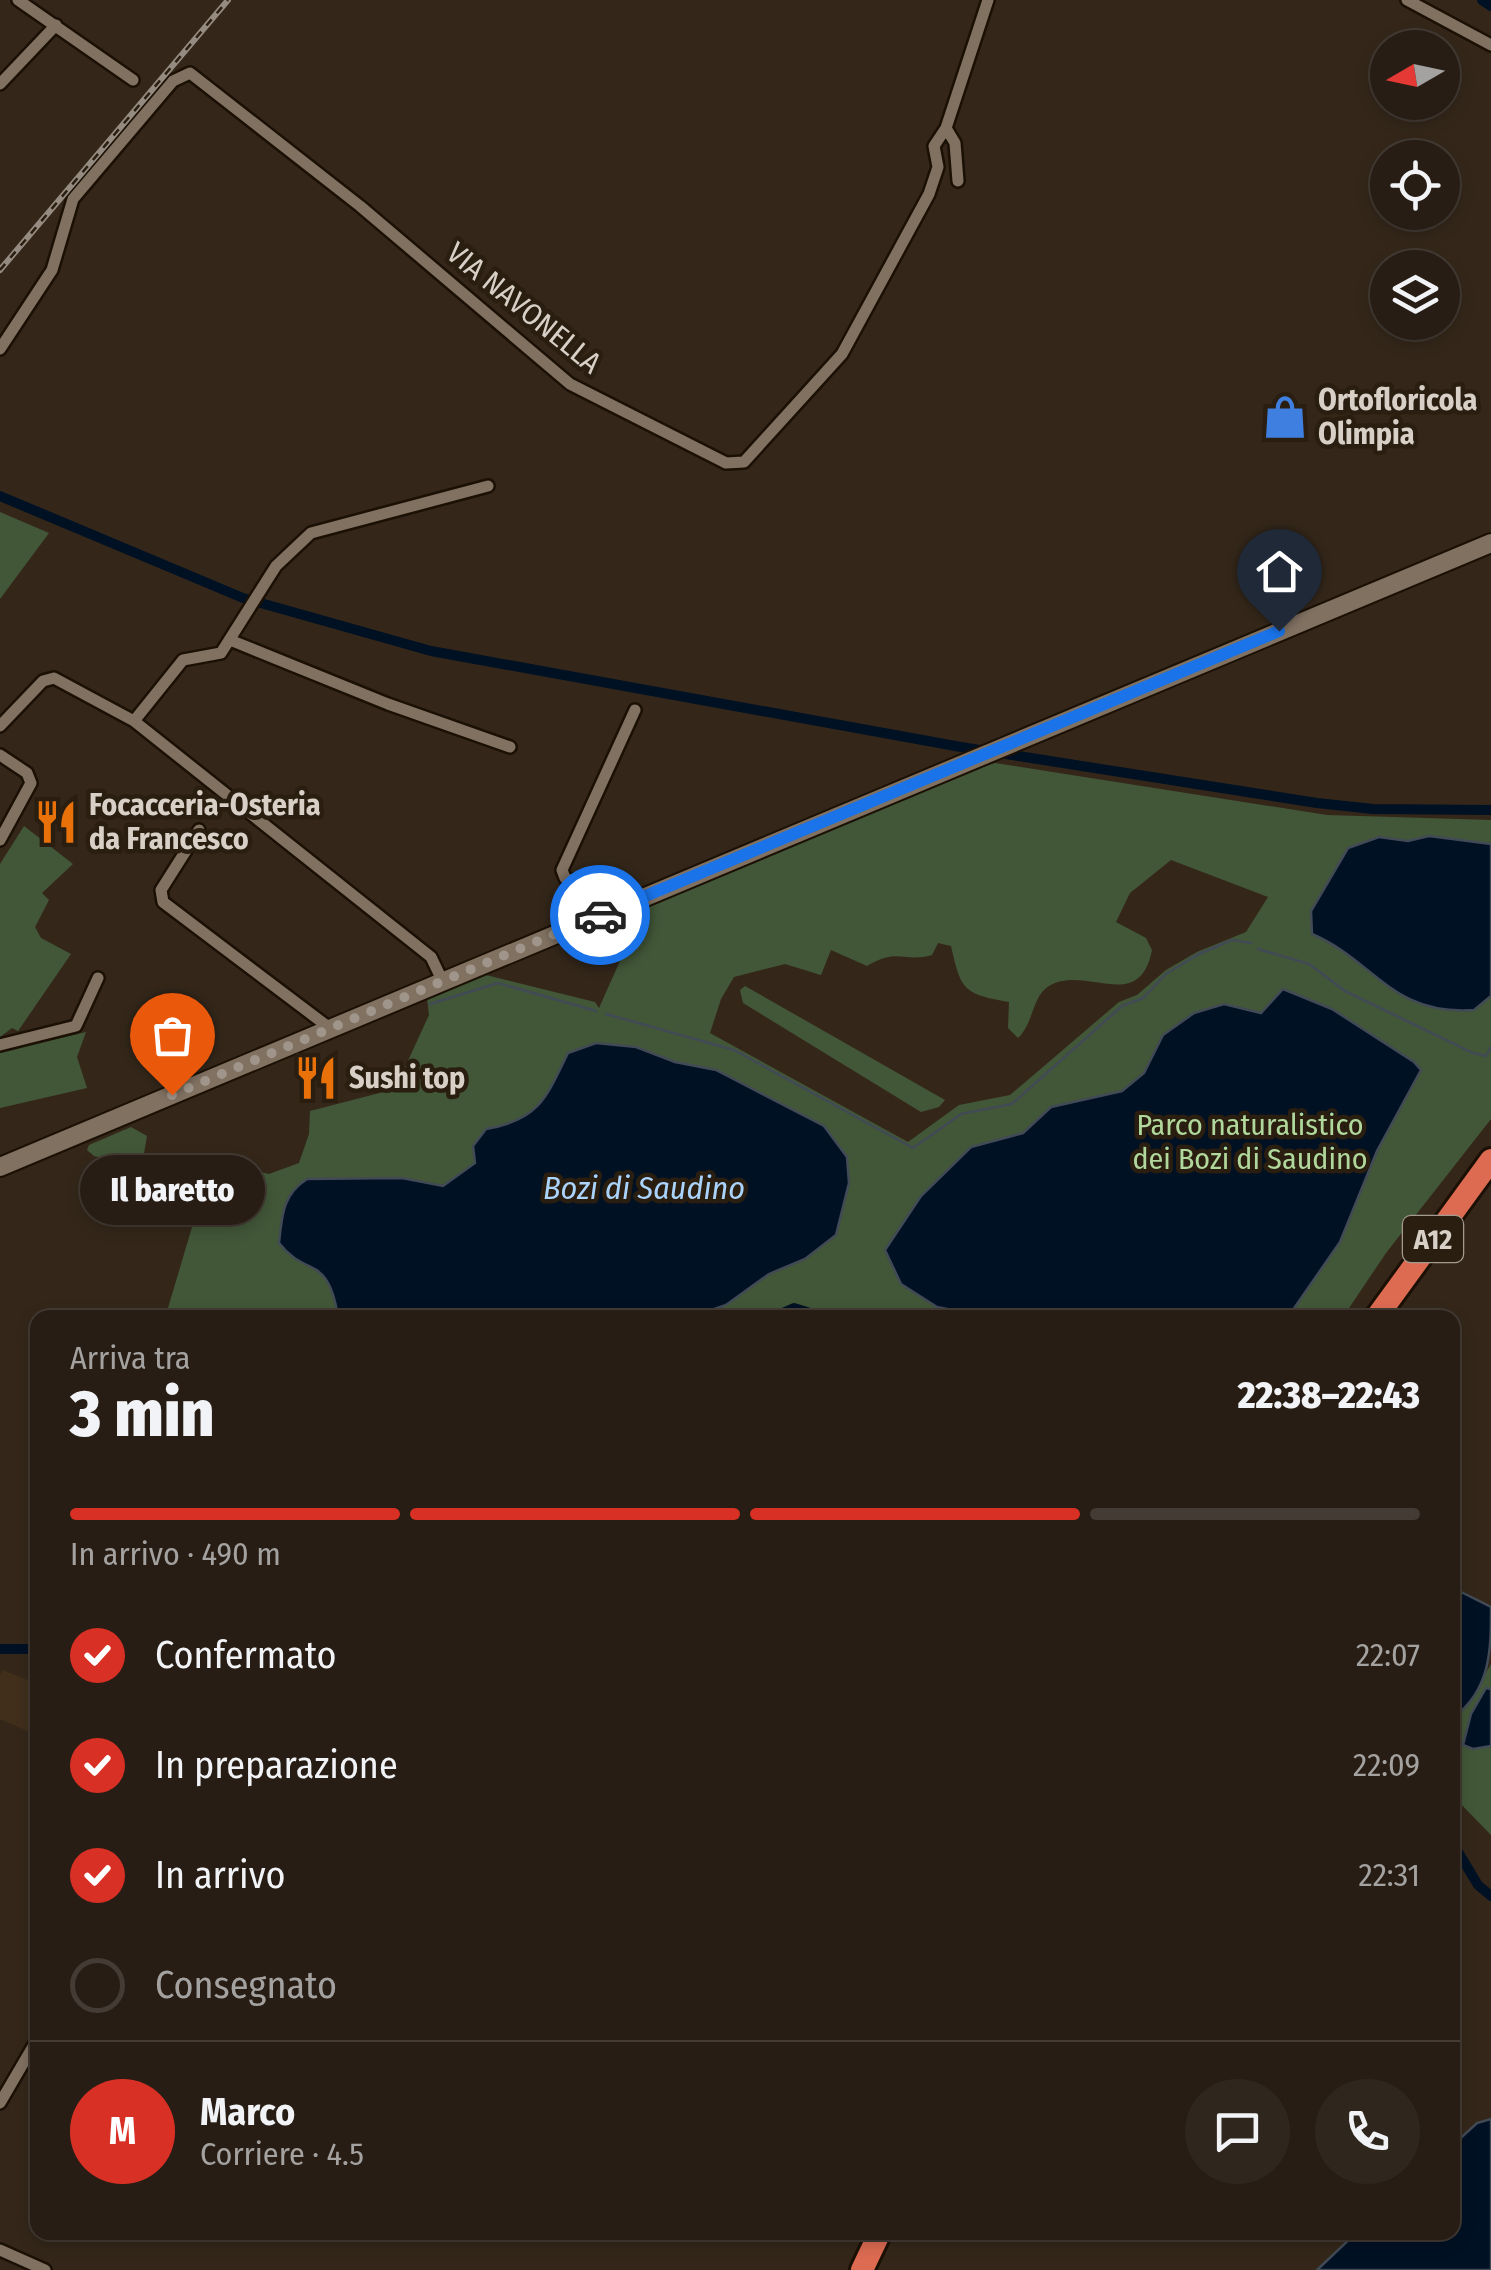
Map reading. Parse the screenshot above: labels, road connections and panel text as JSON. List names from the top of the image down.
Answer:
{
  "streets": {
    "highway": ["A12"],
    "street": ["VIA NAVONELLA"]
  },
  "water": ["Bozi di Saudino"],
  "parks": ["Parco naturalistico dei Bozi di Saudino"],
  "places": {
    "shop": ["Ortofloricola Olimpia"],
    "restaurant": ["Focacceria-Osteria da Francesco", "Sushi top"],
    "other": ["Il baretto"]
  },
  "north": "left",
  "page": {
    "bubble": "Il baretto",
    "heading": ["3 min", "Arriva tra", "22:38–22:43"],
    "panel": ["Marco", "Corriere · 4.5"],
    "bar": "In arrivo · 490 m",
    "list": [
      ["Confermato", "22:07"],
      ["In preparazione", "22:09"],
      ["In arrivo", "22:31"],
      "Consegnato"
    ],
    "round": "M"
  }
}
